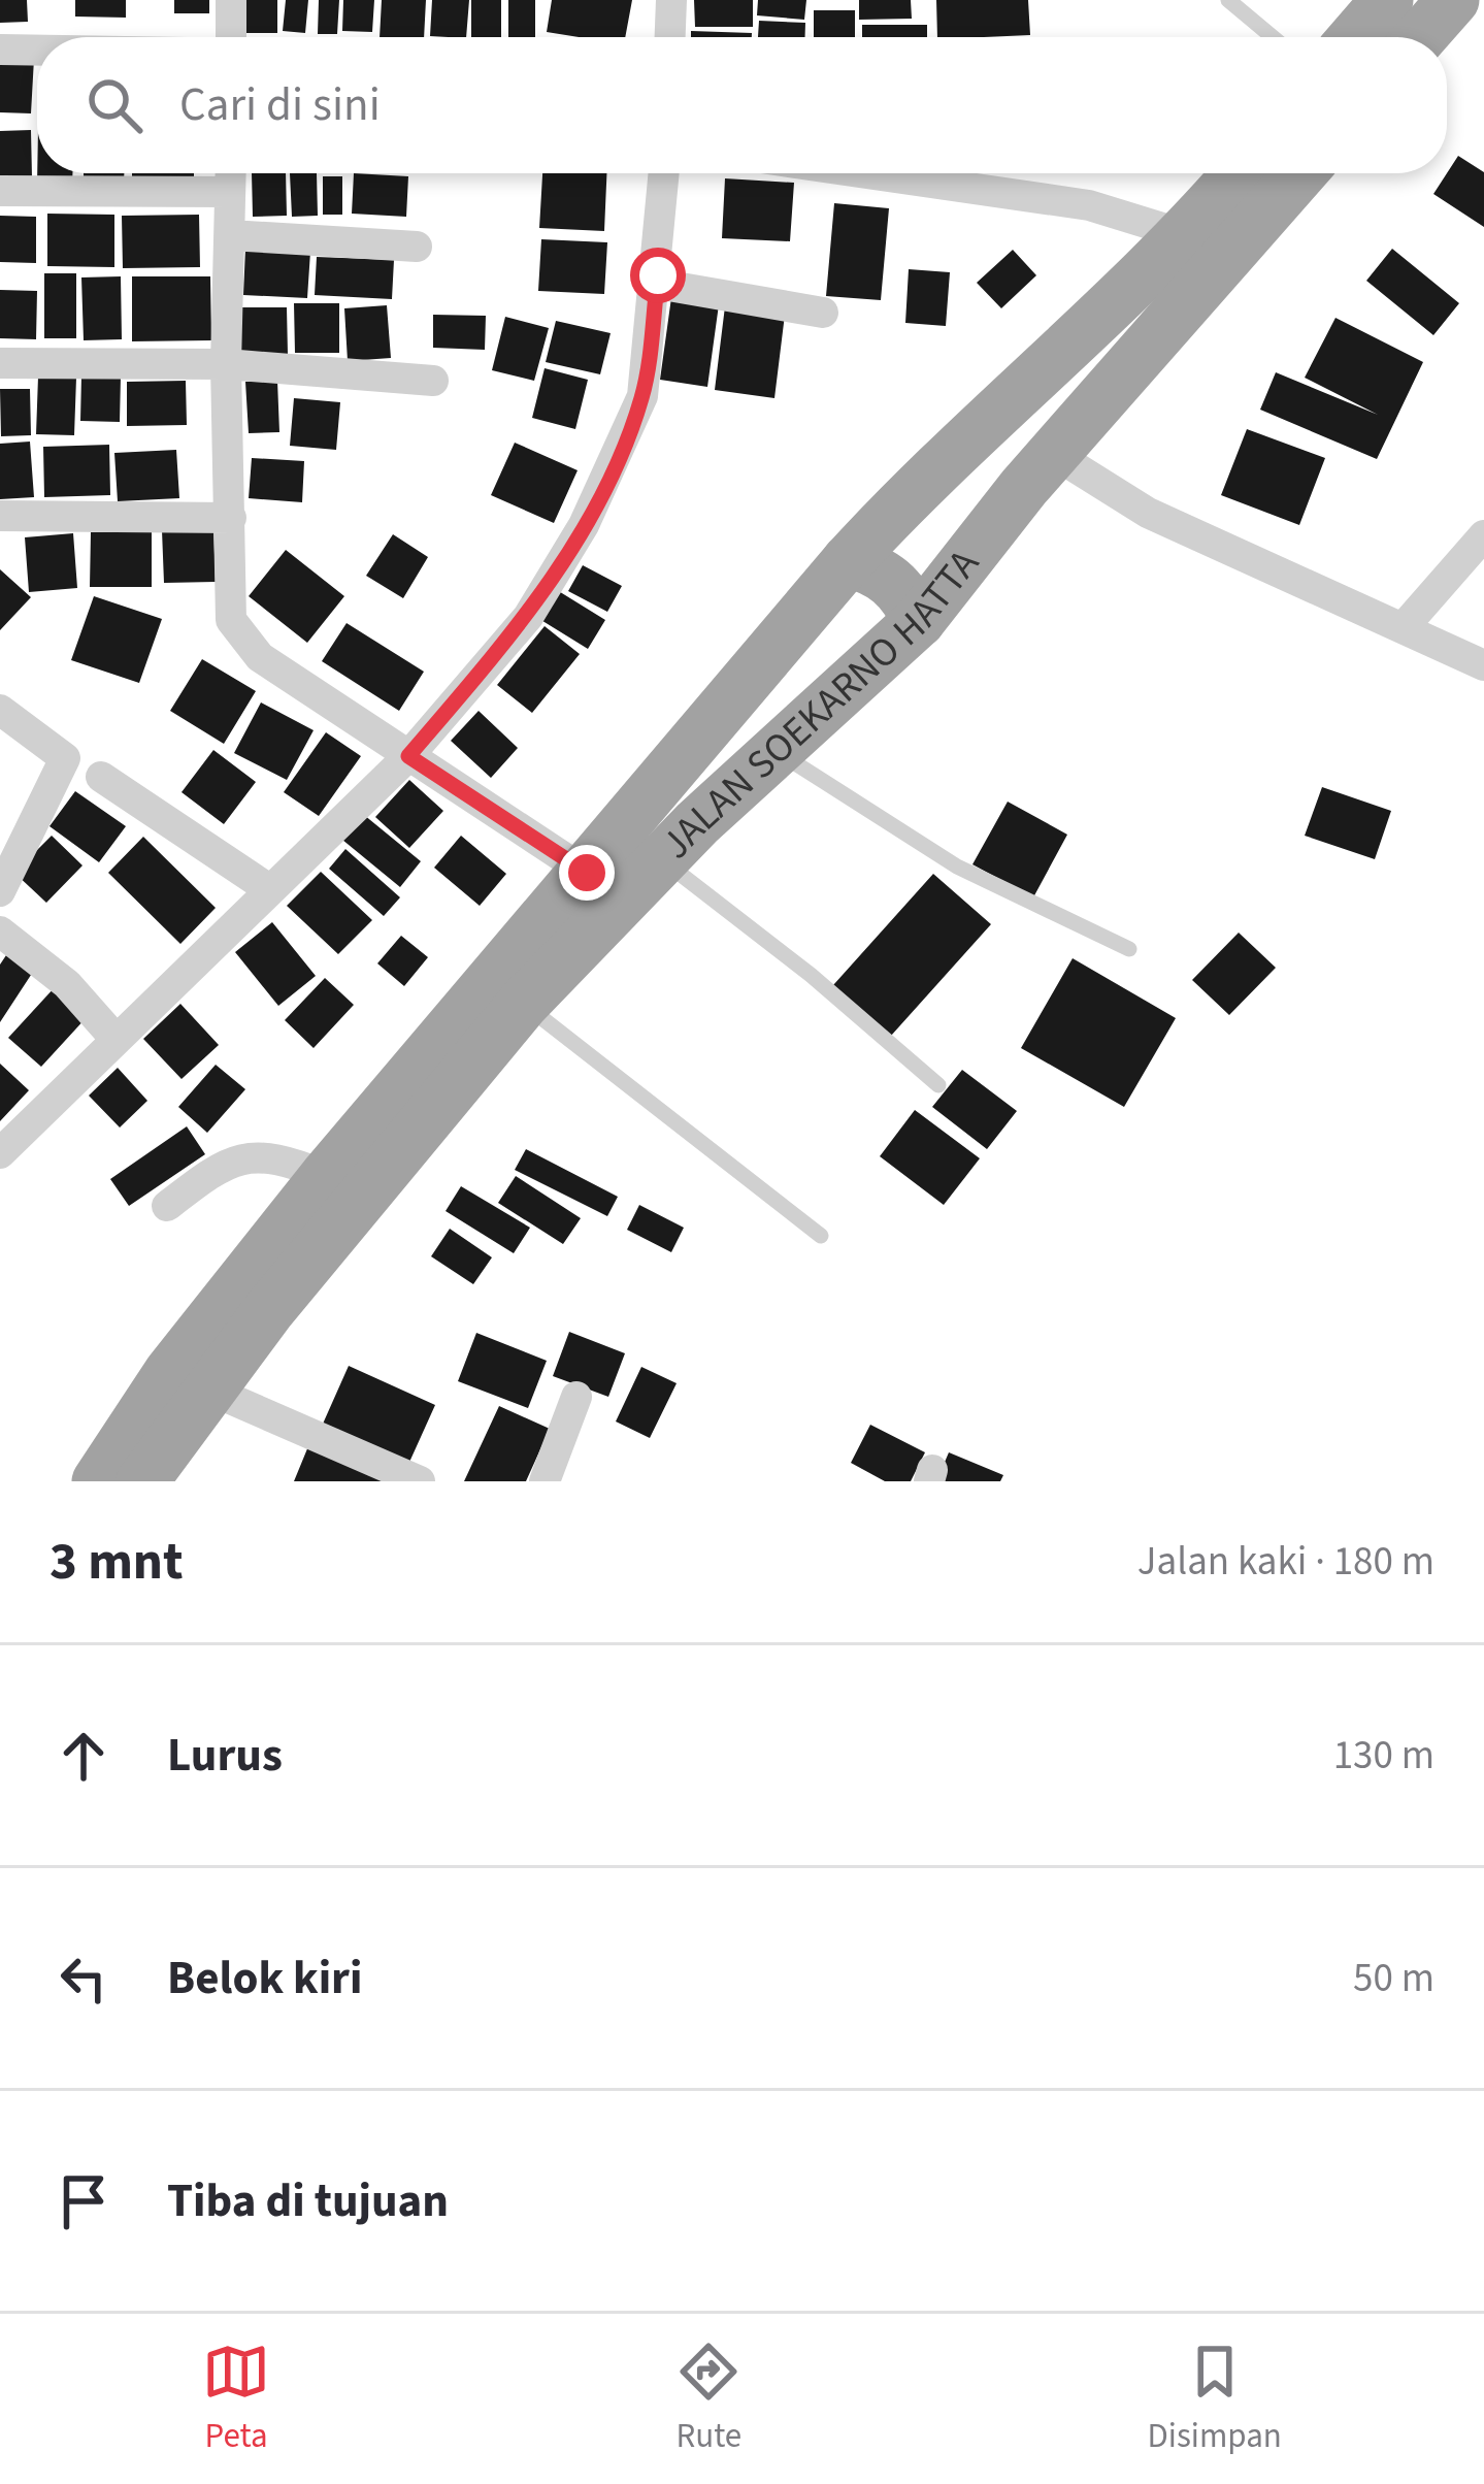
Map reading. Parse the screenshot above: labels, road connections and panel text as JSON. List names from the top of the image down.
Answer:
{
  "streets": {
    "highway": ["JALAN SOEKARNO HATTA"]
  },
  "page": {
    "search": "Cari di sini",
    "heading": ["3 mnt", "Jalan kaki · 180 m"],
    "list": [
      ["Lurus", "130 m"],
      ["Belok kiri", "50 m"],
      "Tiba di tujuan"
    ],
    "nav": ["Peta", "Rute", "Disimpan"]
  }
}
